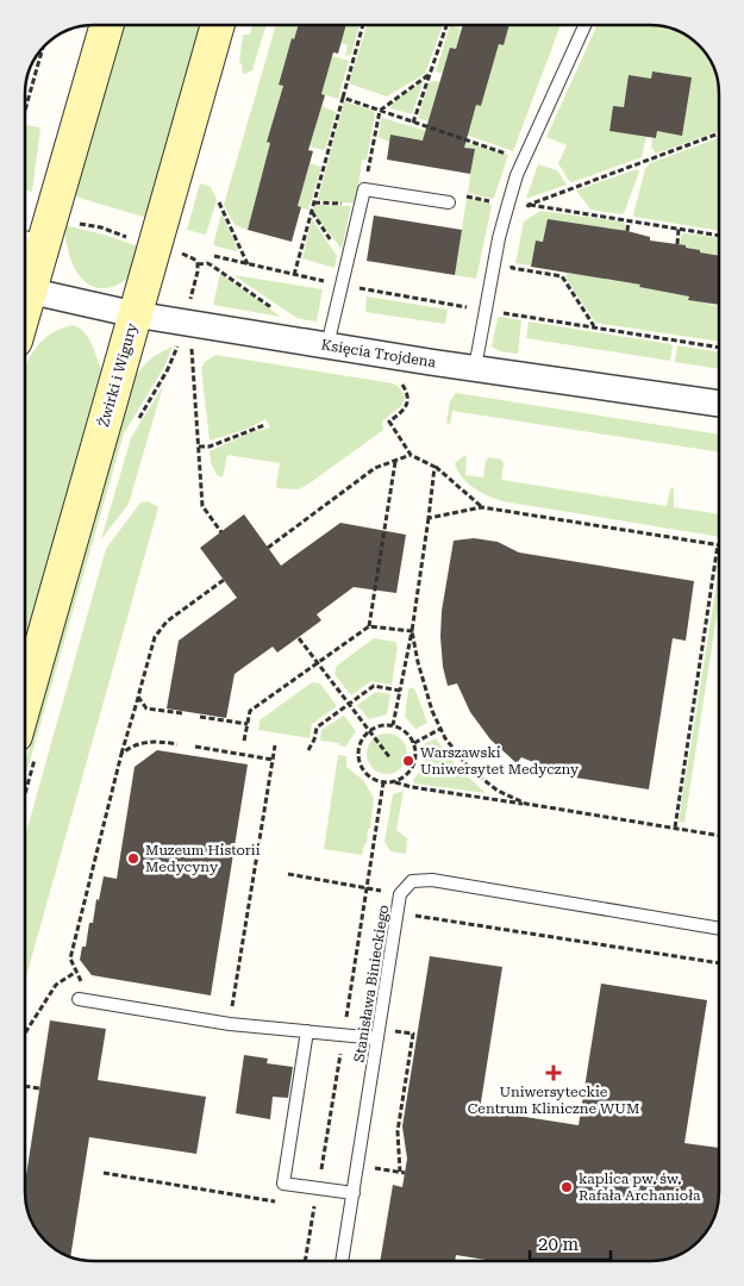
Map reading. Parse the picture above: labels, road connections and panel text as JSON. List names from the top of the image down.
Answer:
{
  "streets": {
    "main road": ["Żwirki i Wigury"],
    "street": ["Księcia Trojdena"],
    "lane": ["Stanisława Binieckiego"]
  },
  "crossings": [
    ["Księcia Trojdena", "Żwirki i Wigury"]
  ],
  "places": {
    "other": ["Warszawski Uniwersytet Medyczny", "Muzeum Historii Medycyny", "kaplica pw. św. Rafała Archanioła"],
    "health": ["Uniwersyteckie Centrum Kliniczne WUM"]
  },
  "scale_bar": "20 m"
}
